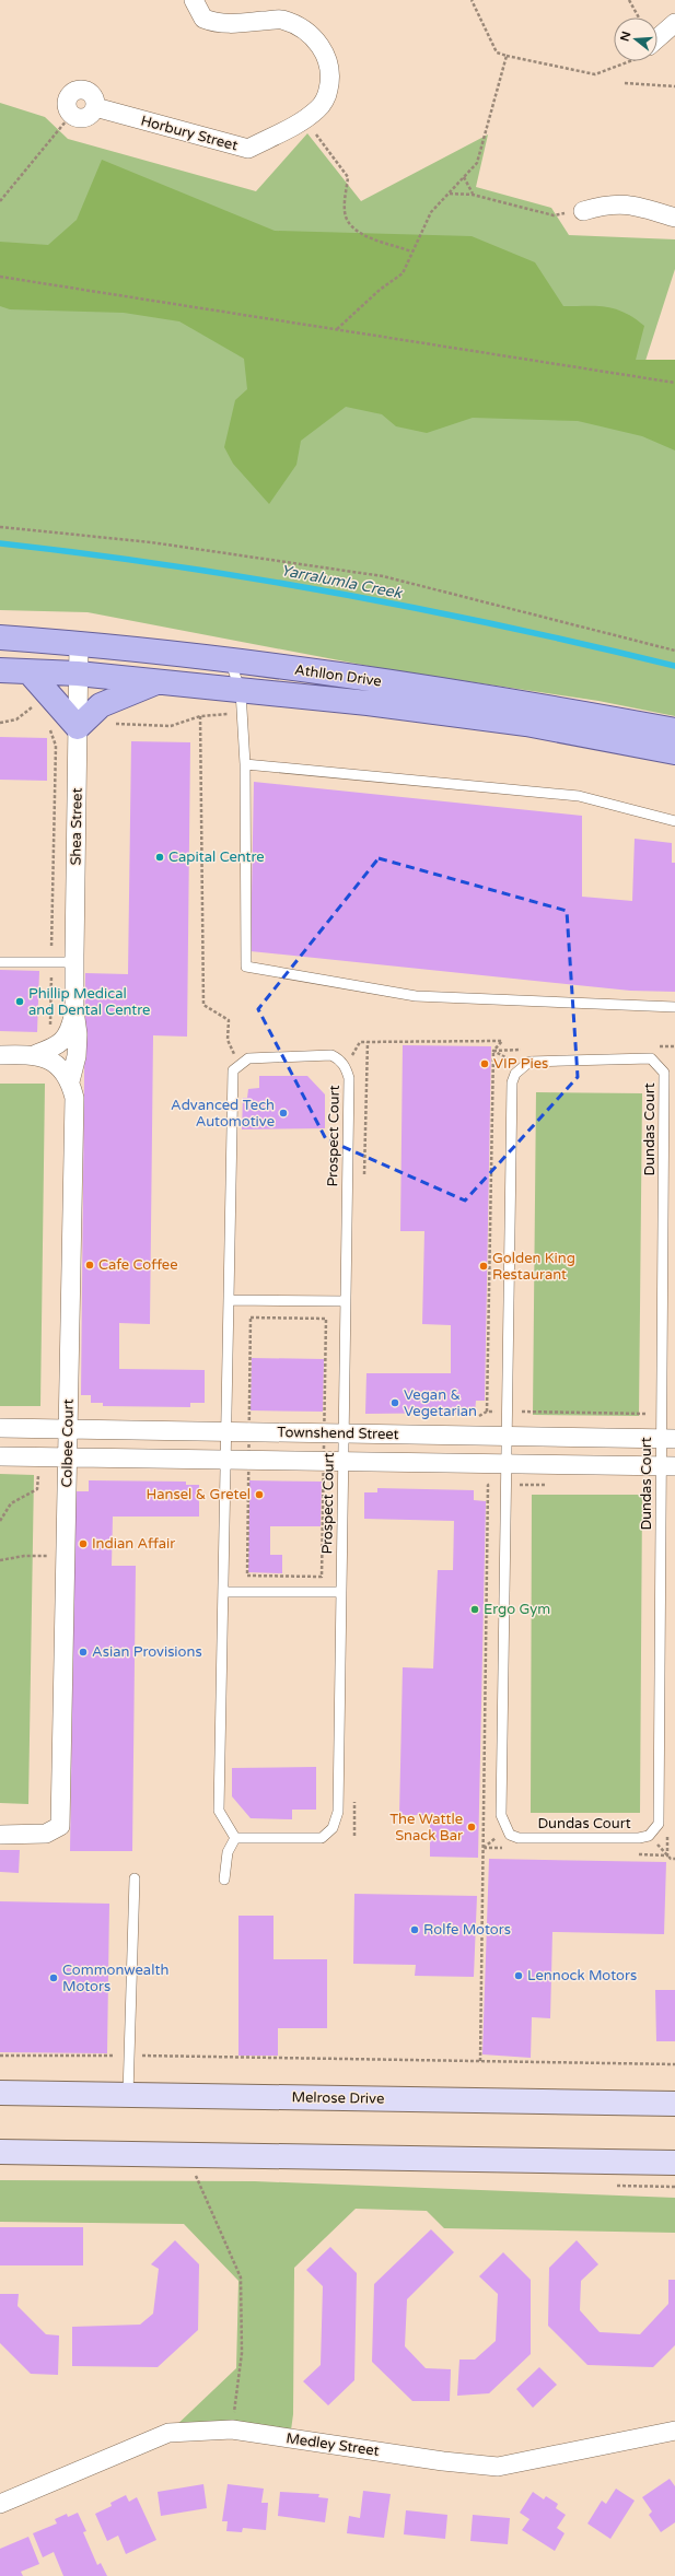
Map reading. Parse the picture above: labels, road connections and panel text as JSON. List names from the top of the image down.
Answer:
{
  "streets": {
    "main road": ["Athllon Drive", "Melrose Drive"],
    "street": [
      "Horbury Street",
      "Shea Street",
      "Townshend Street",
      "Colbee Court",
      "Medley Street"
    ],
    "lane": ["Dundas Court", "Prospect Court"]
  },
  "crossings": [
    ["Athllon Drive", "Shea Street"],
    ["Shea Street", "Colbee Court"],
    ["Dundas Court", "Townshend Street"],
    ["Prospect Court", "Townshend Street"],
    ["Townshend Street", "Colbee Court"]
  ],
  "water": ["Yarralumla Creek"],
  "places": [
    "Capital Centre",
    "Phillip Medical and Dental Centre",
    "VIP Pies",
    "Advanced Tech Automotive",
    "Cafe Coffee",
    "Golden King Restaurant",
    "Vegan & Vegetarian",
    "Hansel & Gretel",
    "Indian Affair",
    "Ergo Gym",
    "Asian Provisions",
    "The Wattle Snack Bar",
    "Rolfe Motors",
    "Lennock Motors",
    "Commonwealth Motors"
  ],
  "north": "left"
}
